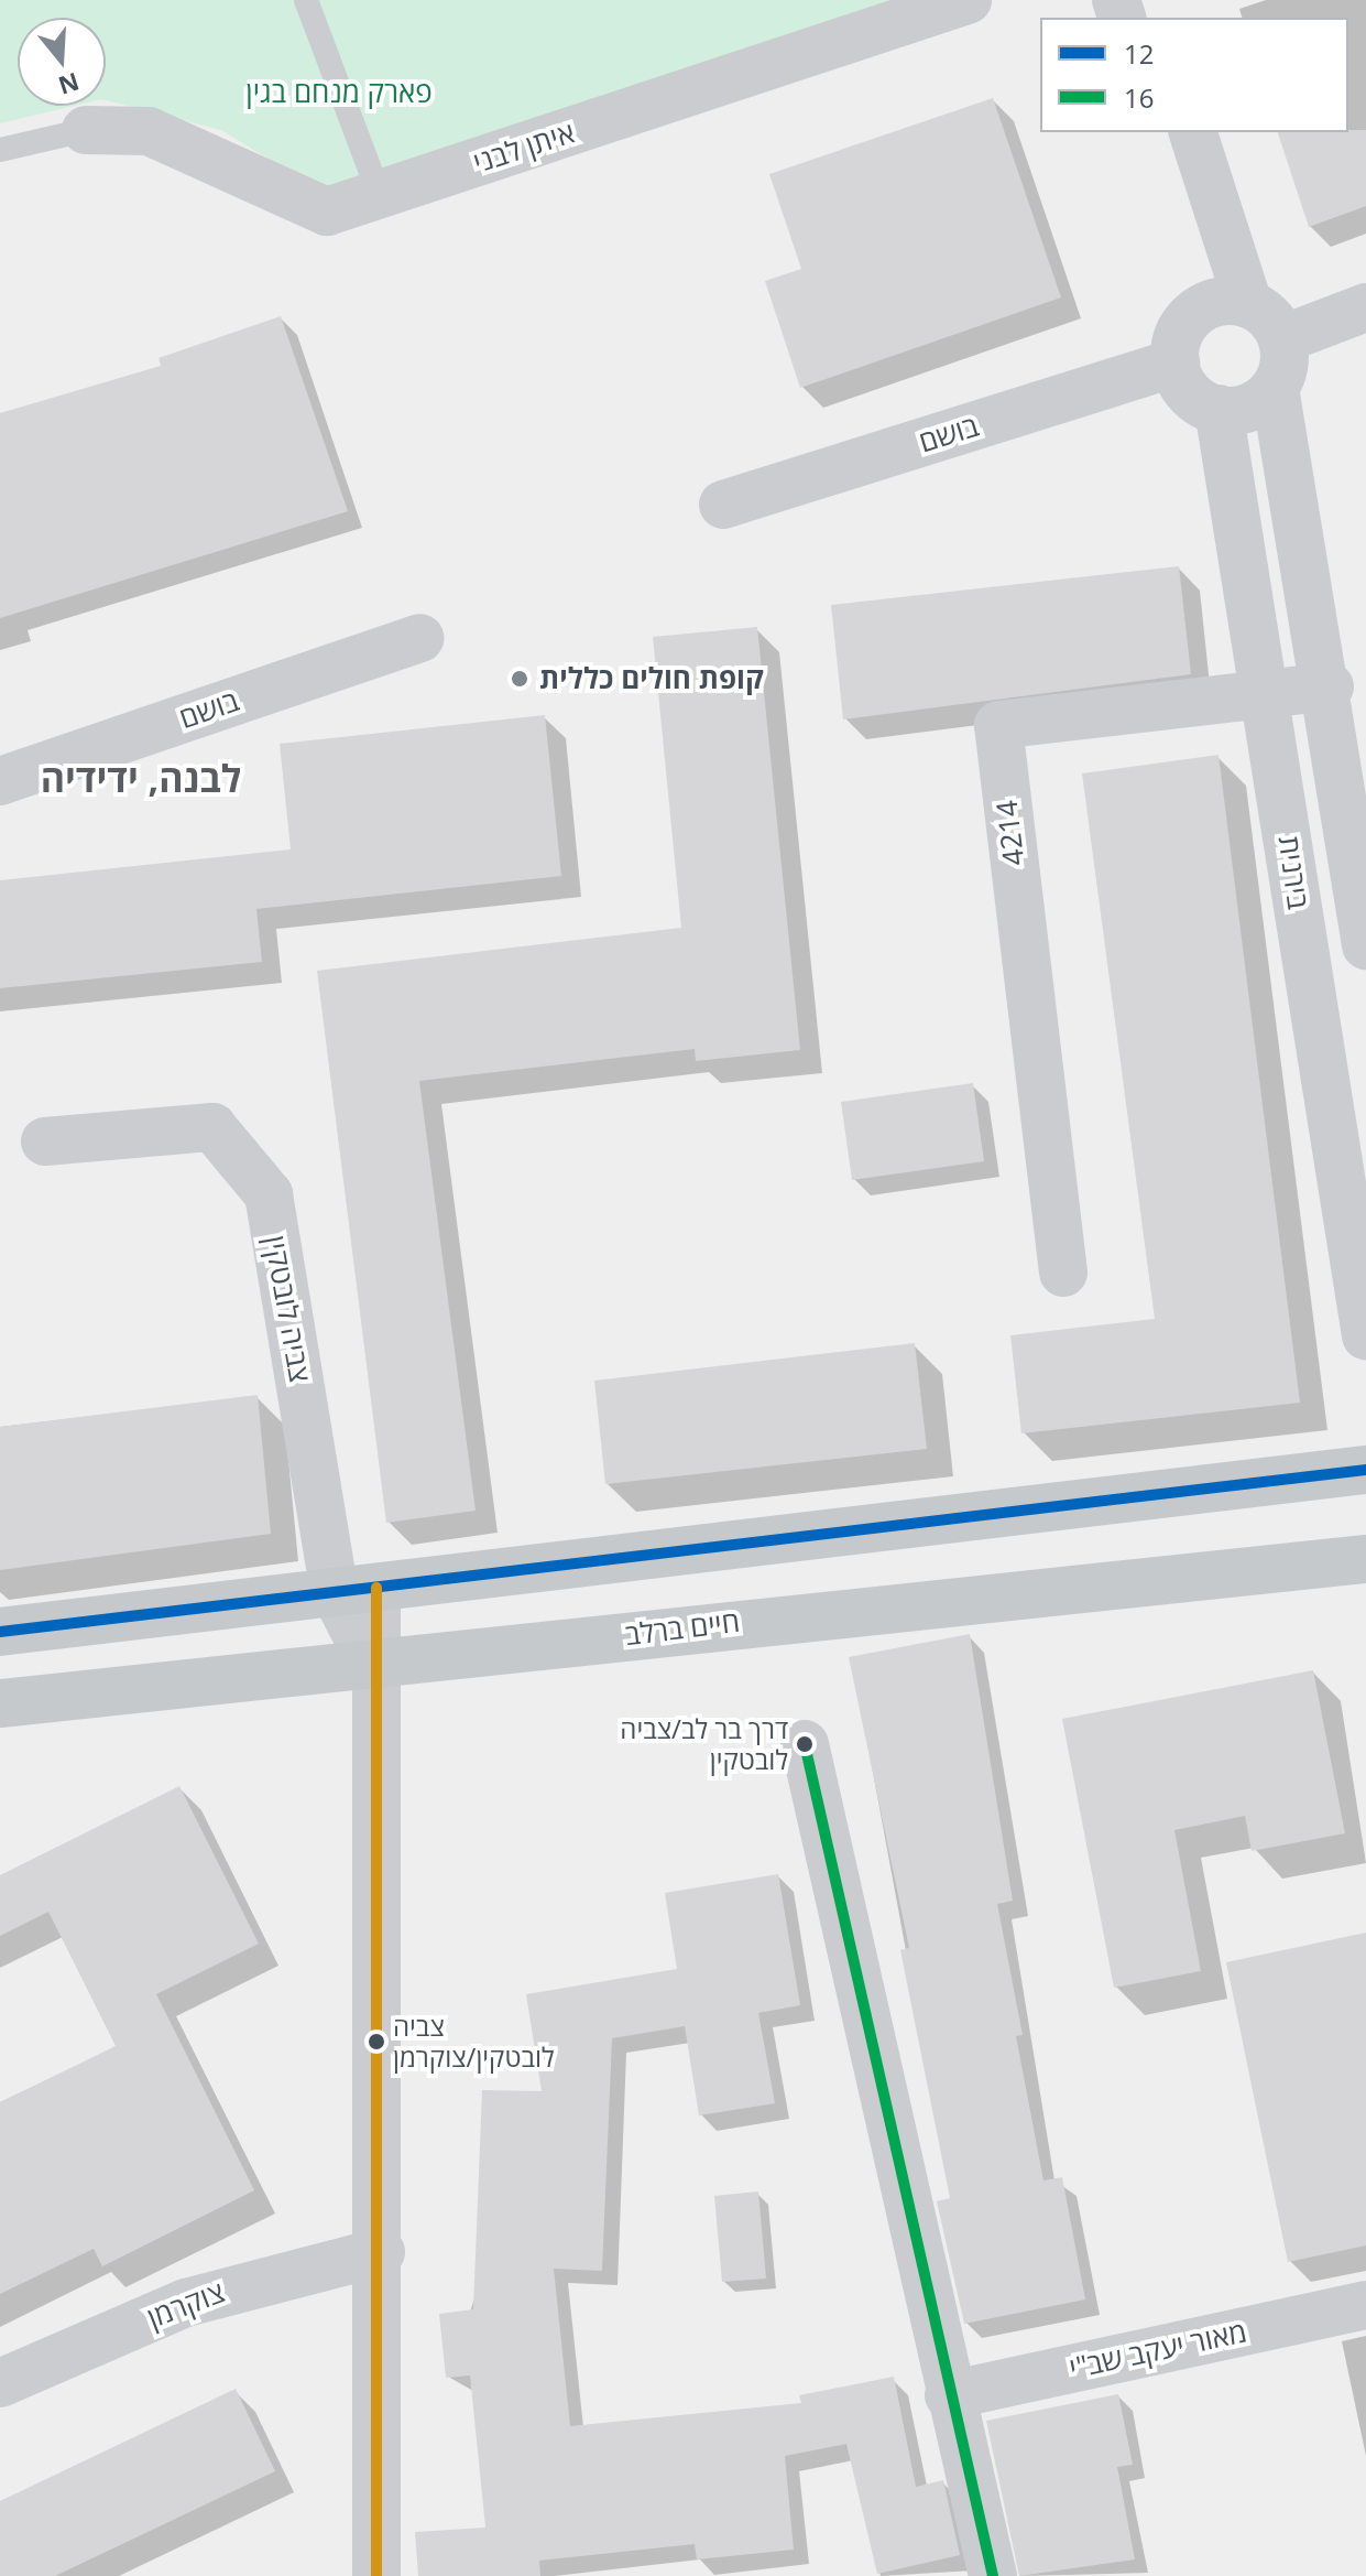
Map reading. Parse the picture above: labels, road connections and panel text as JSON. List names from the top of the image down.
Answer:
{
  "streets": {
    "main road": ["חיים ברלב"],
    "street": [
      "איתן לבני",
      "בושם",
      "4214",
      "בירנית",
      "צביה לובטקין",
      "צוקרמן",
      "מאור יעקב שב\"י"
    ]
  },
  "crossings": [
    ["בושם", "בירנית"],
    ["4214", "בירנית"],
    ["צביה לובטקין", "חיים ברלב"],
    ["צביה לובטקין", "צוקרמן"]
  ],
  "districts": ["לבנה, ידידיה"],
  "parks": ["פארק מנחם בגין"],
  "places": ["קופת חולים כללית", "דרך בר לב/צביה לובטקין", "צביה לובטקין/צוקרמן"],
  "lines": ["transit line 12", "transit line 16"],
  "legend": ["12", "16"],
  "north": "bottom"
}
